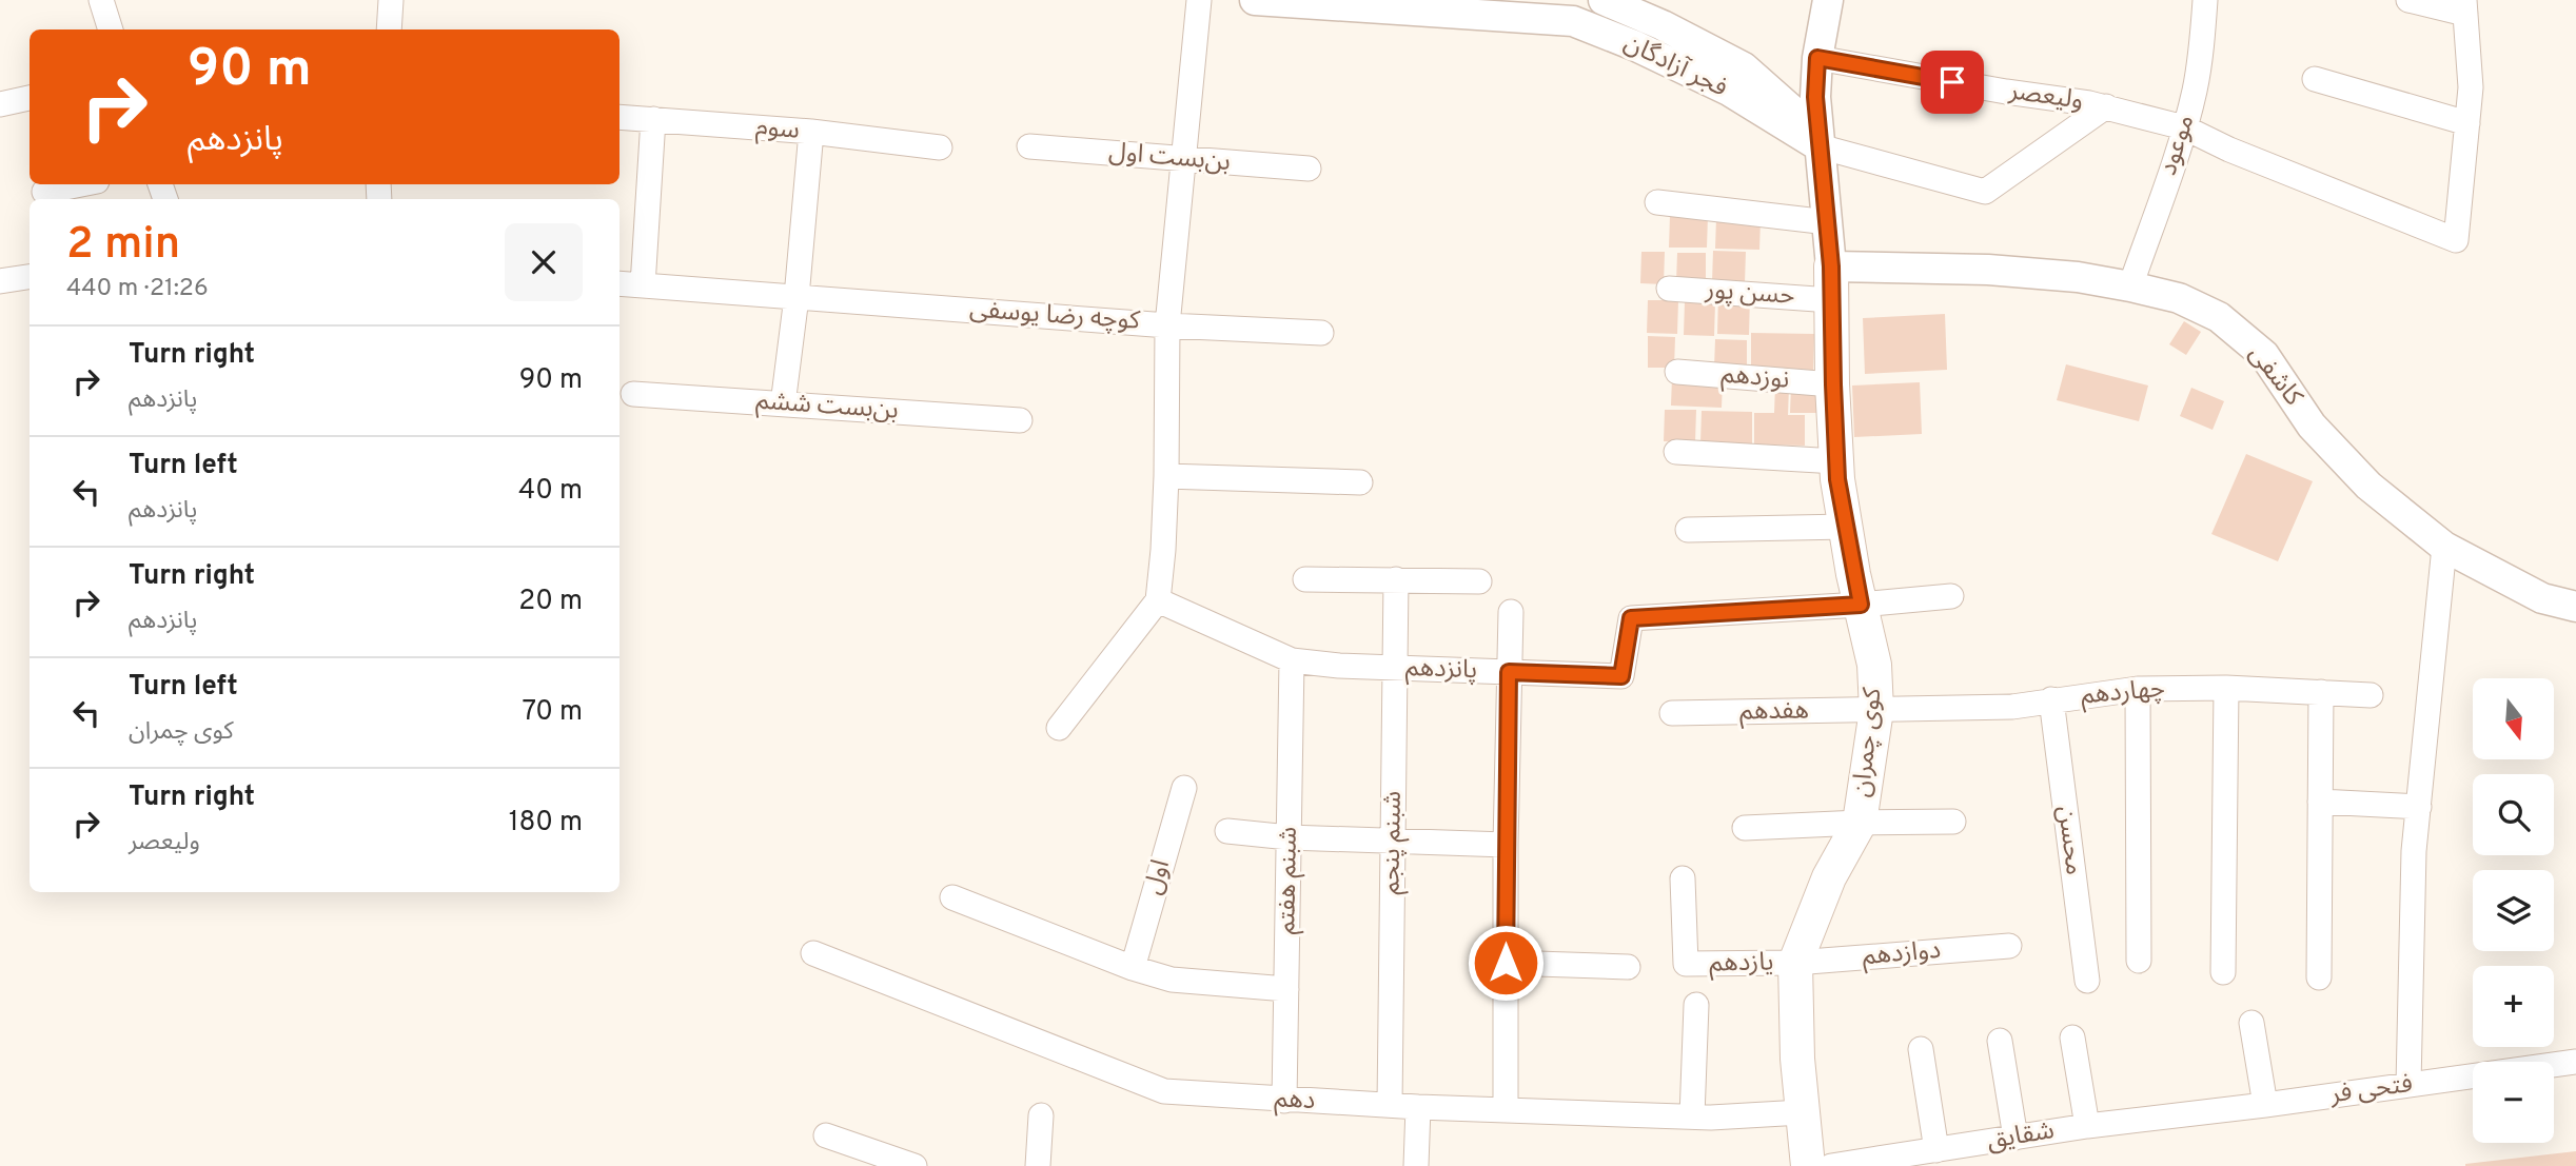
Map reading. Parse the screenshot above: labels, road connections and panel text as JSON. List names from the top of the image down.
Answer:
{
  "streets": {
    "main road": ["کوی چمران"],
    "street": [
      "فجر آزادگان",
      "ولیعصر",
      "سوم",
      "موعود",
      "بن‌بست اول",
      "حسن پور",
      "کوچه رضا یوسفی",
      "کاشفی",
      "نوزدهم",
      "بن‌بست ششم",
      "پانزدهم",
      "چهاردهم",
      "هفدهم",
      "محسن",
      "شبنم پنجم",
      "اول",
      "شبنم هفتم",
      "دوازدهم",
      "یازدهم",
      "فتحی فر",
      "دهم",
      "شقایق"
    ]
  },
  "crossings": [
    ["فجر آزادگان", "کوی چمران"],
    ["ولیعصر", "موعود"],
    ["ولیعصر", "کوی چمران"],
    ["موعود", "کاشفی"],
    ["بن‌بست اول", "کوچه رضا یوسفی"],
    ["حسن پور", "کوی چمران"],
    ["کاشفی", "کوی چمران"],
    ["نوزدهم", "کوی چمران"],
    ["پانزدهم", "کوی چمران"],
    ["پانزدهم", "شبنم پنجم"],
    ["پانزدهم", "شبنم هفتم"],
    ["چهاردهم", "هفدهم"],
    ["چهاردهم", "کوی چمران"],
    ["چهاردهم", "محسن"],
    ["هفدهم", "کوی چمران"],
    ["کوی چمران", "دوازدهم"],
    ["کوی چمران", "یازدهم"],
    ["کوی چمران", "دهم"],
    ["شبنم پنجم", "دهم"],
    ["شبنم هفتم", "دهم"],
    ["دوازدهم", "یازدهم"],
    ["فتحی فر", "شقایق"]
  ],
  "north": "bottom",
  "page": {
    "turn": ["90 m", "پانزدهم"],
    "heading": ["2 min", "440 m · 21:26"],
    "list": [
      {
        "name": "Turn right",
        "note": "پانزدهم",
        "value": "90 m"
      },
      {
        "name": "Turn left",
        "note": "پانزدهم",
        "value": "40 m"
      },
      {
        "name": "Turn right",
        "note": "پانزدهم",
        "value": "20 m"
      },
      {
        "name": "Turn left",
        "note": "کوی چمران",
        "value": "70 m"
      },
      {
        "name": "Turn right",
        "note": "ولیعصر",
        "value": "180 m"
      }
    ],
    "map_buttons": ["+", "−"]
  }
}
